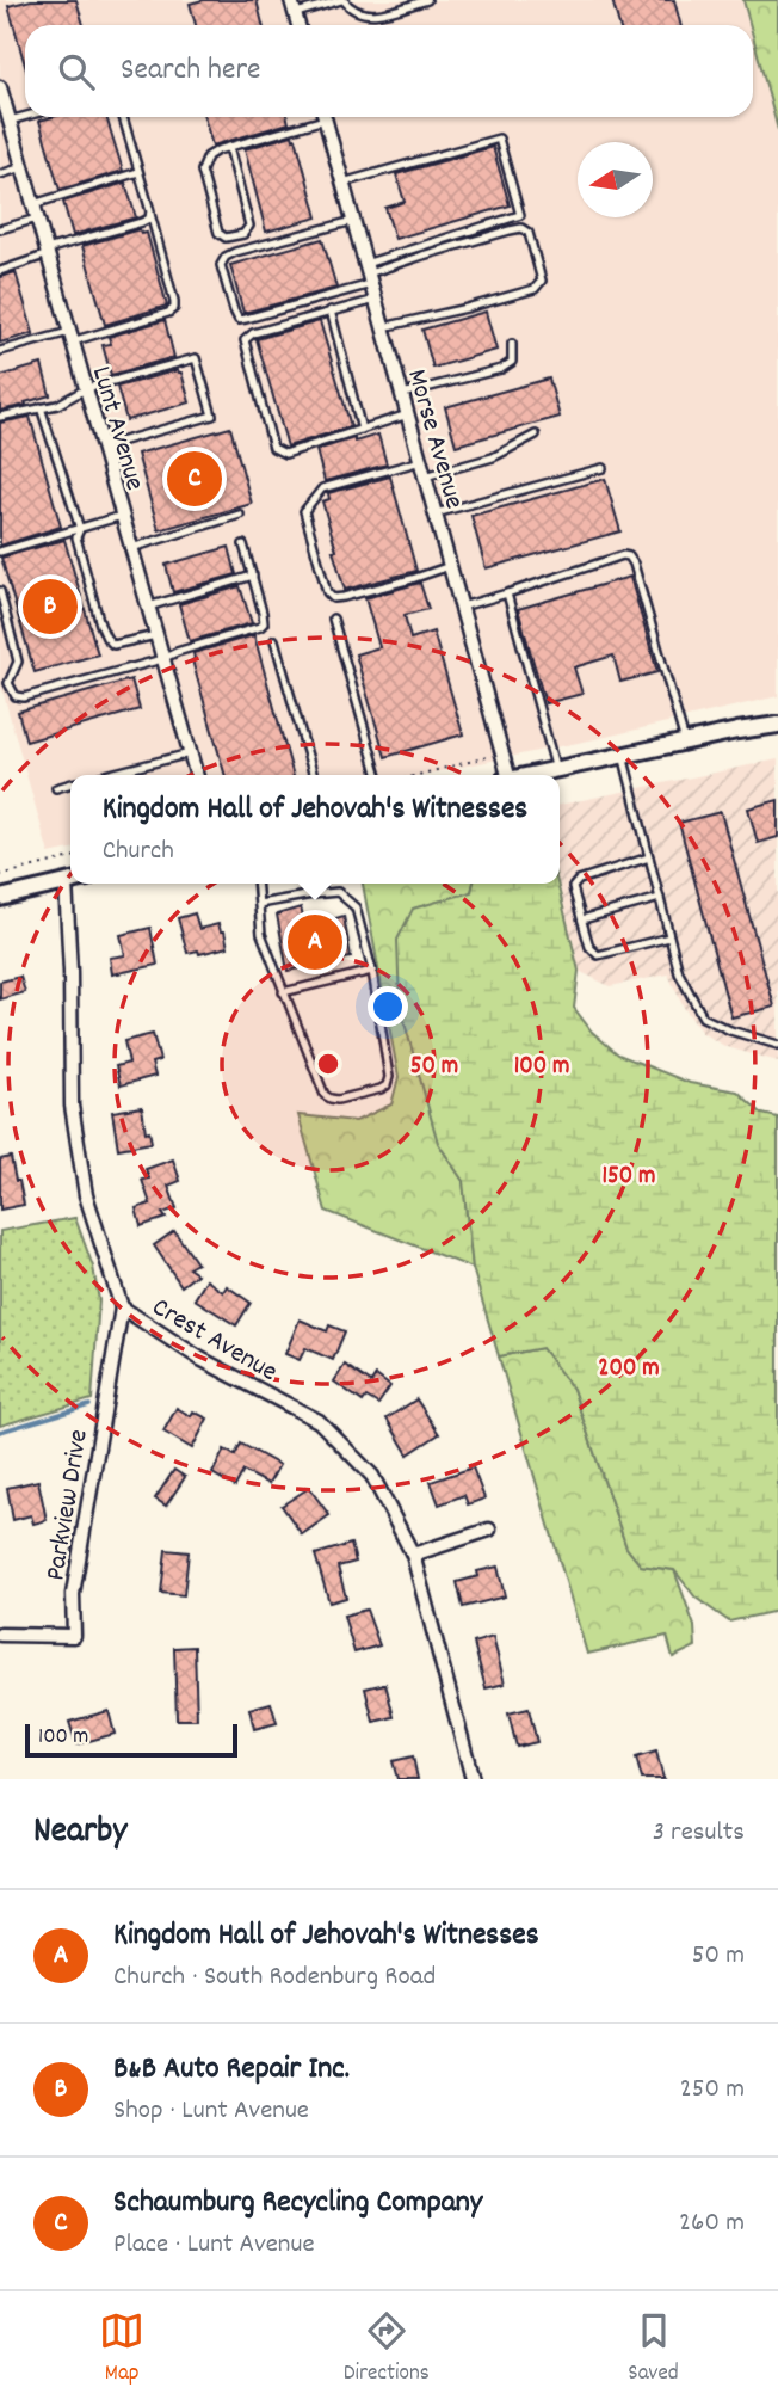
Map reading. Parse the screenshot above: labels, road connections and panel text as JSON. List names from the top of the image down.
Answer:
{
  "streets": {
    "street": [
      "Lunt Avenue",
      "Morse Avenue",
      "Crest Avenue",
      "Parkview Drive"
    ]
  },
  "crossings": [
    ["Crest Avenue", "Parkview Drive"]
  ],
  "scale_bar": "100 m",
  "north": "left",
  "page": {
    "search": "Search here",
    "pins": ["C", "B", "A"],
    "popup": ["Kingdom Hall of Jehovah's Witnesses", "Church"],
    "scale": "100 m",
    "heading": ["Nearby", "3 results"],
    "list": [
      {
        "mark": "A",
        "name": "Kingdom Hall of Jehovah's Witnesses",
        "note": "Church · South Rodenburg Road",
        "value": "50 m"
      },
      {
        "mark": "B",
        "name": "B&B Auto Repair Inc.",
        "note": "Shop · Lunt Avenue",
        "value": "250 m"
      },
      {
        "mark": "C",
        "name": "Schaumburg Recycling Company",
        "note": "Place · Lunt Avenue",
        "value": "260 m"
      }
    ],
    "nav": ["Map", "Directions", "Saved"]
  },
  "rings": [
    "50 m",
    "100 m",
    "150 m",
    "200 m"
  ]
}
